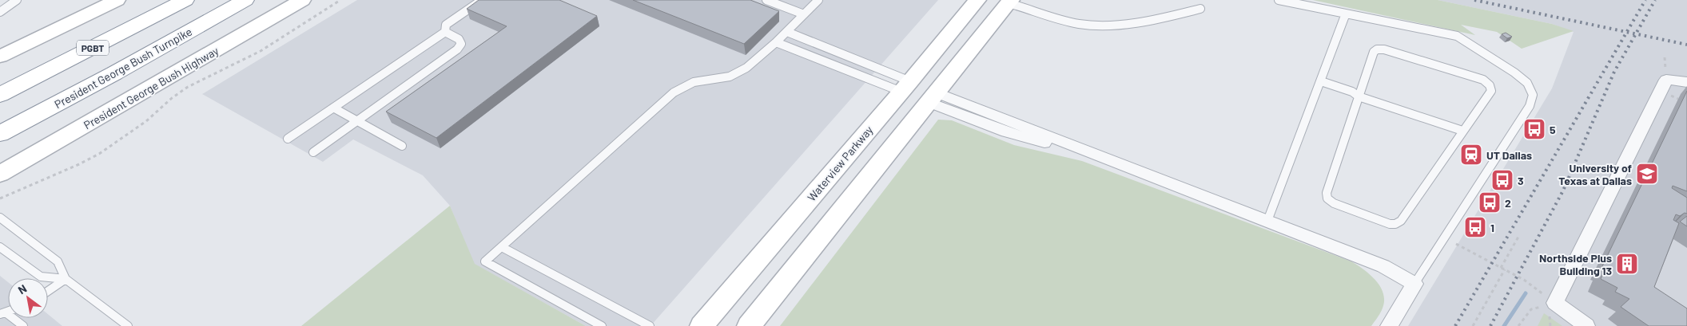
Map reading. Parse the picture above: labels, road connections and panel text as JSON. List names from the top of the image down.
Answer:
{
  "streets": {
    "highway": ["PGBT", "President George Bush Turnpike"],
    "main road": ["President George Bush Highway", "Waterview Parkway"]
  },
  "places": {
    "bus stop": [
      "5",
      "3",
      "2",
      "1"
    ],
    "station": ["UT Dallas"],
    "school or university": ["University of Texas at Dallas"],
    "building": ["Northside Plus Building 13"]
  },
  "north": "top left"
}
